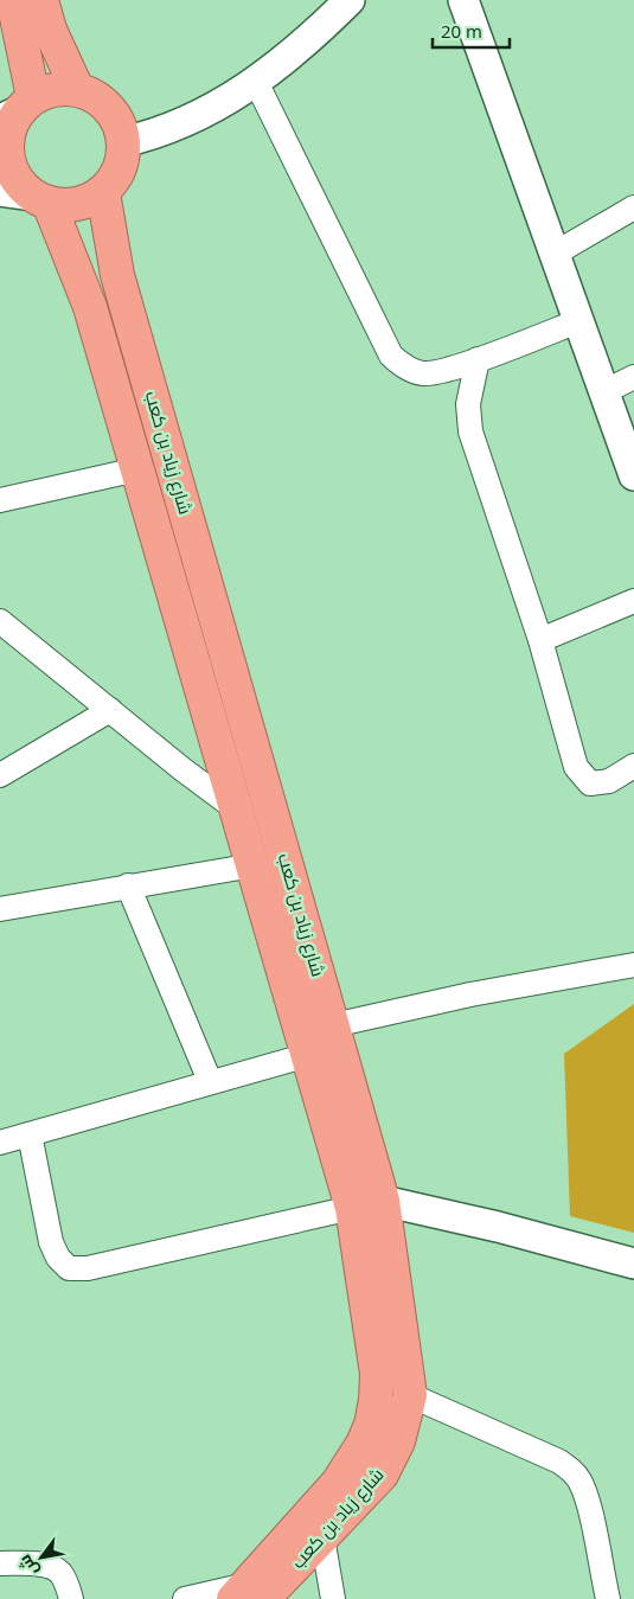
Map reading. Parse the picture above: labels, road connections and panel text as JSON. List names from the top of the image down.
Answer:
{
  "streets": {
    "highway": ["شارع زياد بن كعب"]
  },
  "scale_bar": "20 m",
  "north": "bottom left"
}
